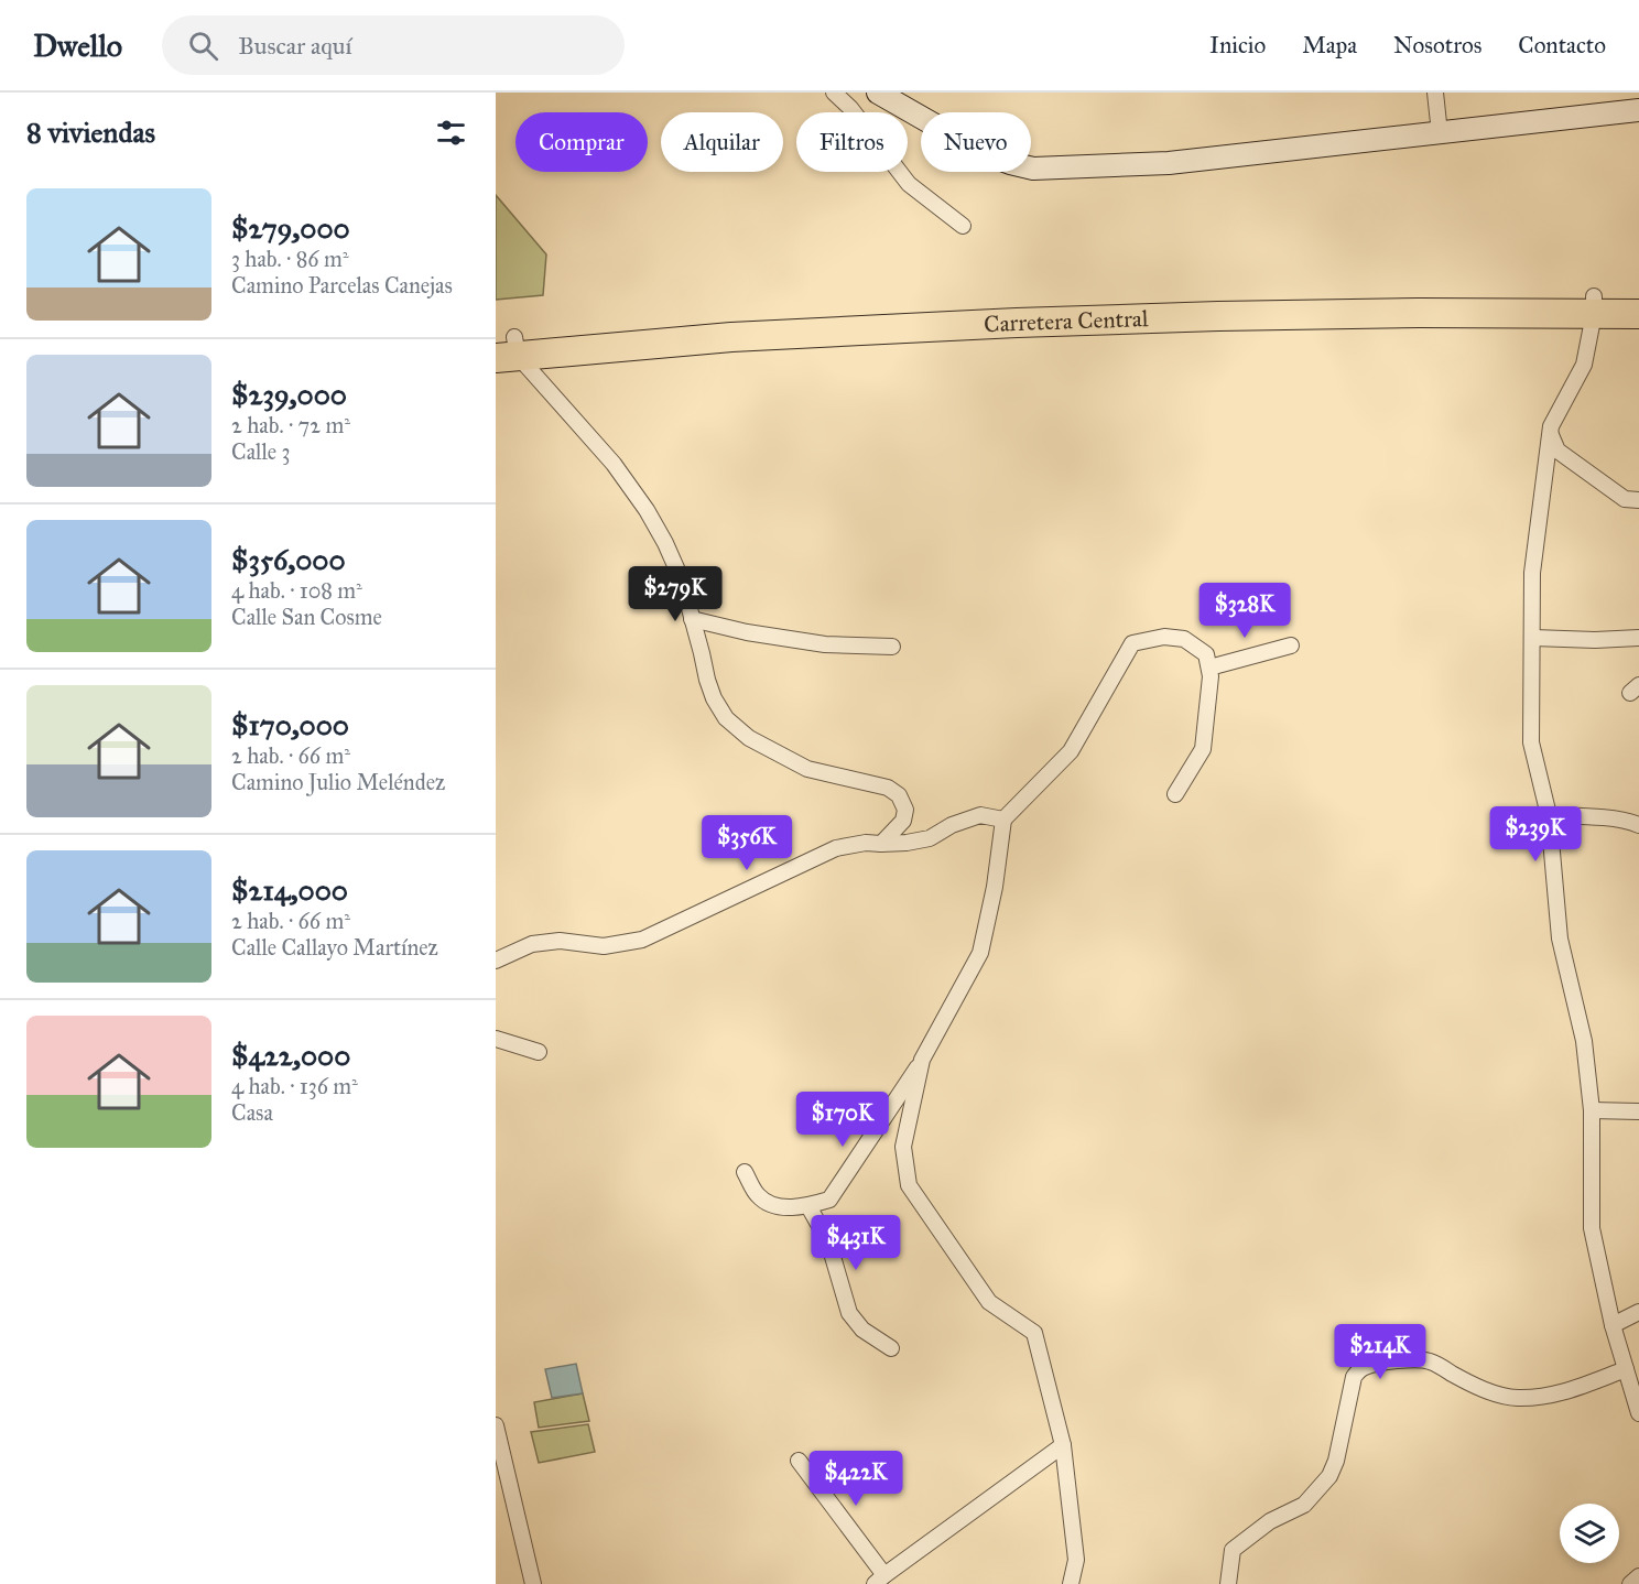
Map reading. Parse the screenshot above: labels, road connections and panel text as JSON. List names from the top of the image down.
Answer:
{
  "streets": {
    "highway": ["Carretera Central"]
  },
  "page": {
    "header": "Dwello",
    "search": "Buscar aquí",
    "nav": [
      "Inicio",
      "Mapa",
      "Nosotros",
      "Contacto"
    ],
    "heading": "8 viviendas",
    "chip": [
      "Comprar",
      "Alquilar",
      "Filtros",
      "Nuevo"
    ],
    "list": [
      {
        "name": "$279,000",
        "note": "3 hab. · 86 m² · Camino Parcelas Canejas"
      },
      {
        "name": "$239,000",
        "note": "2 hab. · 72 m² · Calle 3"
      },
      {
        "name": "$356,000",
        "note": "4 hab. · 108 m² · Calle San Cosme"
      },
      {
        "name": "$170,000",
        "note": "2 hab. · 66 m² · Camino Julio Meléndez"
      },
      {
        "name": "$214,000",
        "note": "2 hab. · 66 m² · Calle Callayo Martínez"
      },
      {
        "name": "$422,000",
        "note": "4 hab. · 136 m² · Casa"
      }
    ],
    "price": [
      "$279K",
      "$328K",
      "$239K",
      "$356K",
      "$170K",
      "$431K",
      "$214K",
      "$422K"
    ]
  }
}
